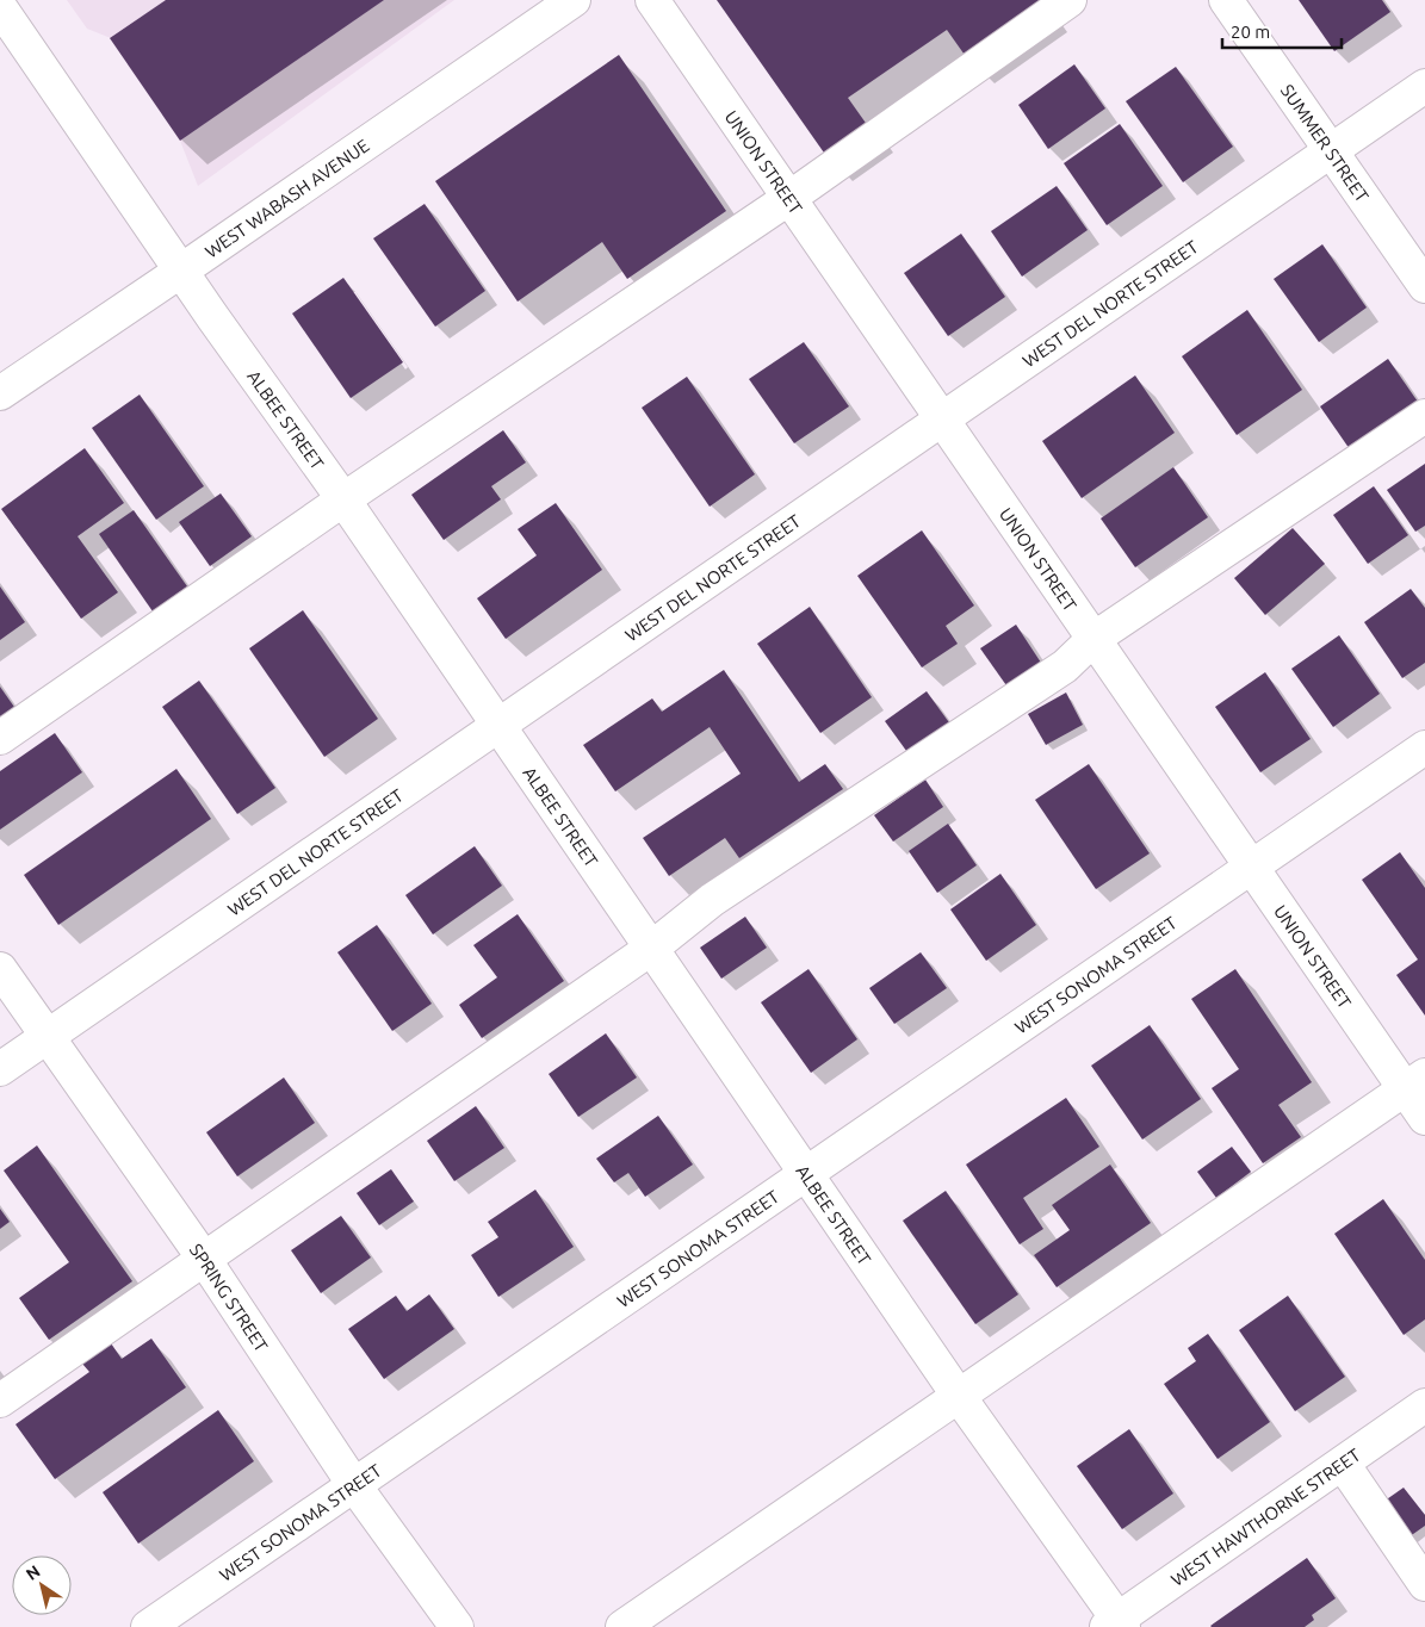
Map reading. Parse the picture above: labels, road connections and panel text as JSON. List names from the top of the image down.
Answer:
{
  "streets": {
    "street": [
      "SUMMER STREET",
      "UNION STREET",
      "WEST WABASH AVENUE",
      "WEST DEL NORTE STREET",
      "ALBEE STREET",
      "WEST SONOMA STREET",
      "SPRING STREET",
      "WEST HAWTHORNE STREET"
    ]
  },
  "crossings": [
    ["SUMMER STREET", "WEST DEL NORTE STREET"],
    ["UNION STREET", "WEST DEL NORTE STREET"],
    ["UNION STREET", "WEST SONOMA STREET"],
    ["WEST WABASH AVENUE", "ALBEE STREET"],
    ["WEST DEL NORTE STREET", "ALBEE STREET"],
    ["WEST DEL NORTE STREET", "SPRING STREET"],
    ["ALBEE STREET", "WEST SONOMA STREET"],
    ["ALBEE STREET", "WEST HAWTHORNE STREET"],
    ["WEST SONOMA STREET", "SPRING STREET"]
  ],
  "scale_bar": "20 m",
  "north": "top left"
}
